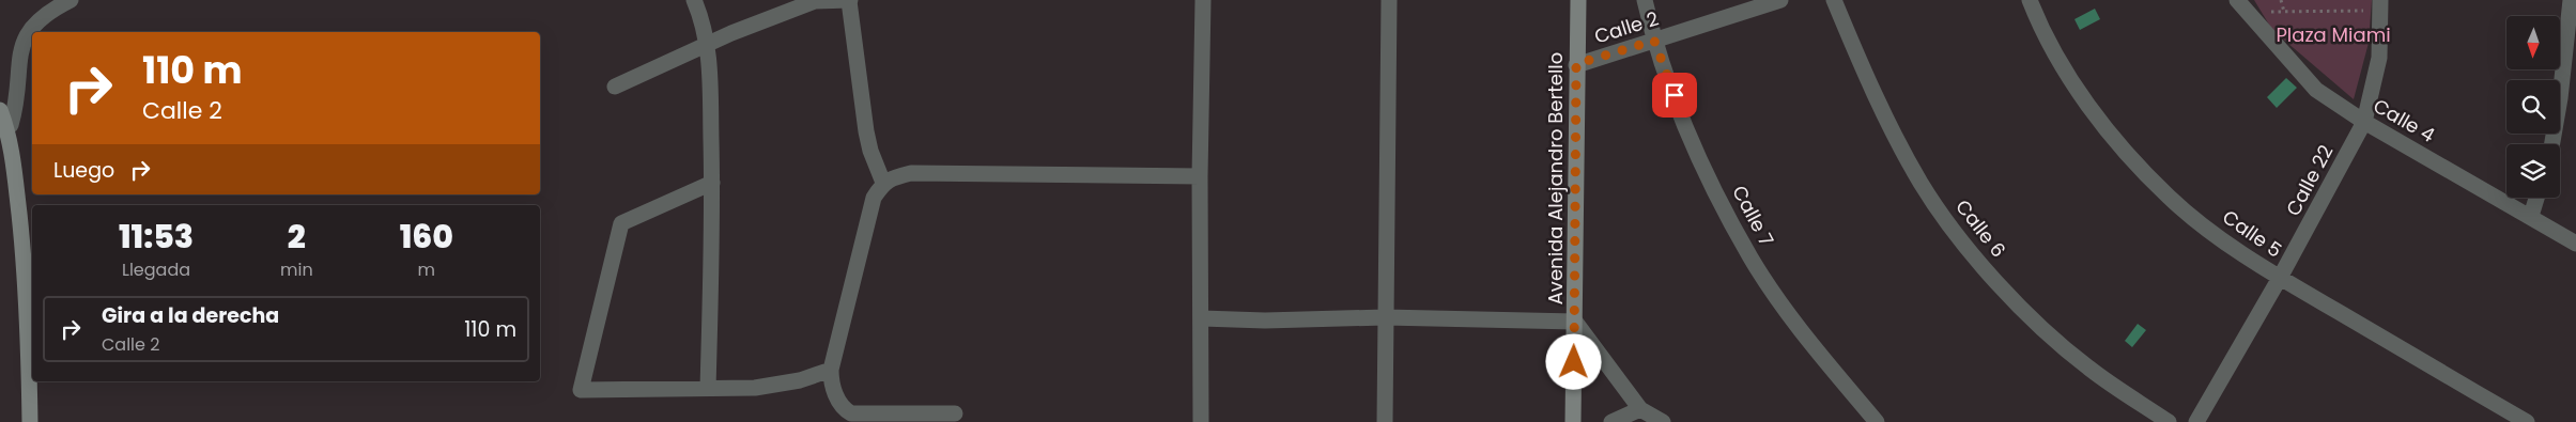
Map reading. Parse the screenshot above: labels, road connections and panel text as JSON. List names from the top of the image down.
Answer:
{
  "streets": {
    "main road": ["Avenida Alejandro Bertello"],
    "street": [
      "Calle 2",
      "Calle 4",
      "Calle 22",
      "Calle 7",
      "Calle 6",
      "Calle 5"
    ]
  },
  "crossings": [
    ["Calle 2", "Avenida Alejandro Bertello"],
    ["Calle 2", "Calle 7"],
    ["Calle 4", "Calle 22"],
    ["Calle 22", "Calle 5"]
  ],
  "parks": ["Plaza Miami"],
  "north": "bottom",
  "page": {
    "turn": ["110 m", "Calle 2"],
    "then": "Luego",
    "eta": [
      "11:53",
      "Llegada",
      "2",
      "min",
      "160",
      "m"
    ],
    "list": [
      {
        "name": "Gira a la derecha",
        "note": "Calle 2",
        "value": "110 m"
      }
    ]
  }
}
